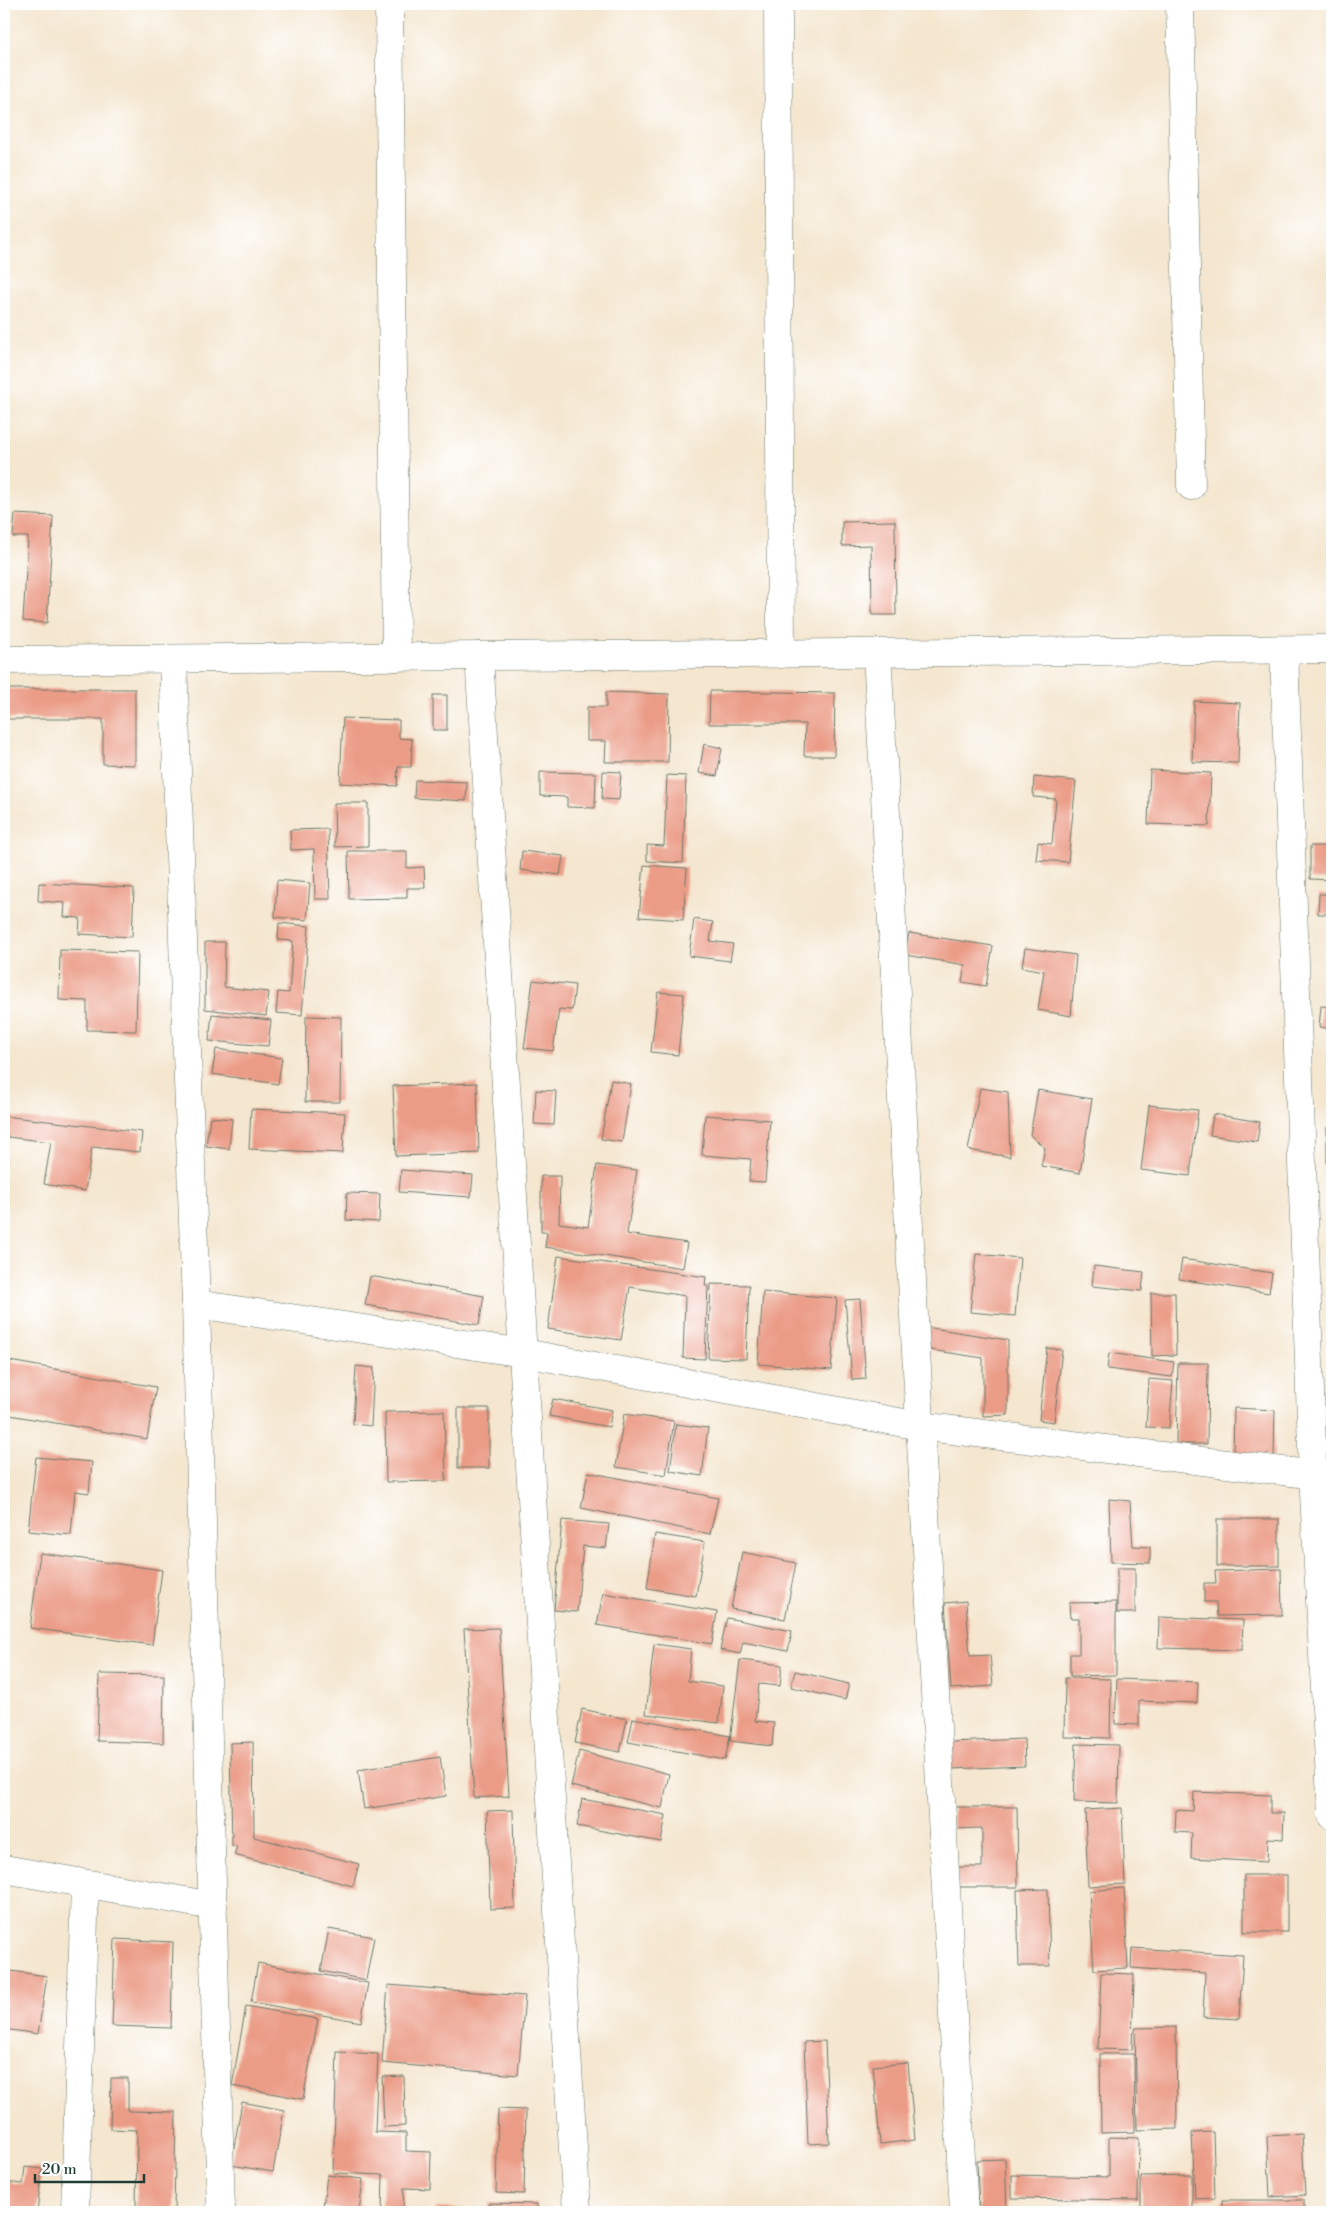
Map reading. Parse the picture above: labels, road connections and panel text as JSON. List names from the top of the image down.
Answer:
{
  "scale_bar": "20 m"
}
